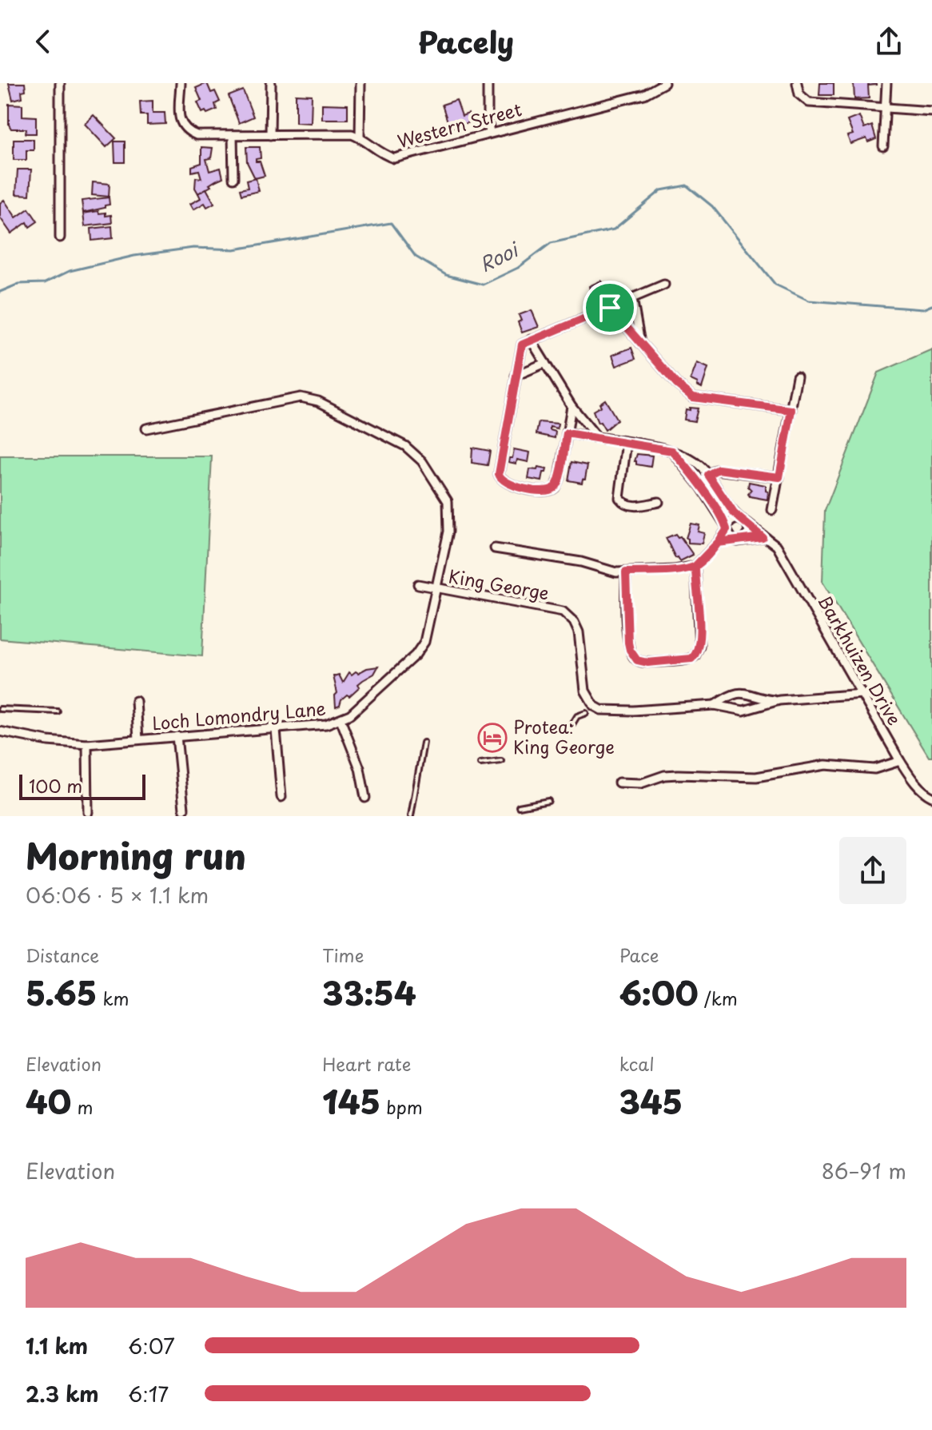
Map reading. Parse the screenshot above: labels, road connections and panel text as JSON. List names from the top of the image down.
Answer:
{
  "streets": {
    "street": [
      "Western Street",
      "King George",
      "Barkhuizen Drive",
      "Loch Lomondry Lane"
    ]
  },
  "crossings": [
    ["King George", "Barkhuizen Drive"],
    ["King George", "Loch Lomondry Lane"]
  ],
  "water": ["Rooi"],
  "places": {
    "hotel": ["Protea: King George"]
  },
  "scale_bar": "100 m",
  "page": {
    "header": "Pacely",
    "scale": "100 m",
    "heading": ["Morning run", "06:06 · 5 × 1.1 km"],
    "stats": [
      ["Distance", "5.65 km"],
      ["Time", "33:54"],
      ["Pace", "6:00 /km"],
      ["Elevation", "40 m"],
      ["Heart rate", "145 bpm"],
      ["kcal", "345"]
    ],
    "chart": ["Elevation", "86–91 m"],
    "list": [
      {
        "name": "1.1 km",
        "note": "6:07"
      },
      {
        "name": "2.3 km",
        "note": "6:17"
      }
    ]
  }
}
